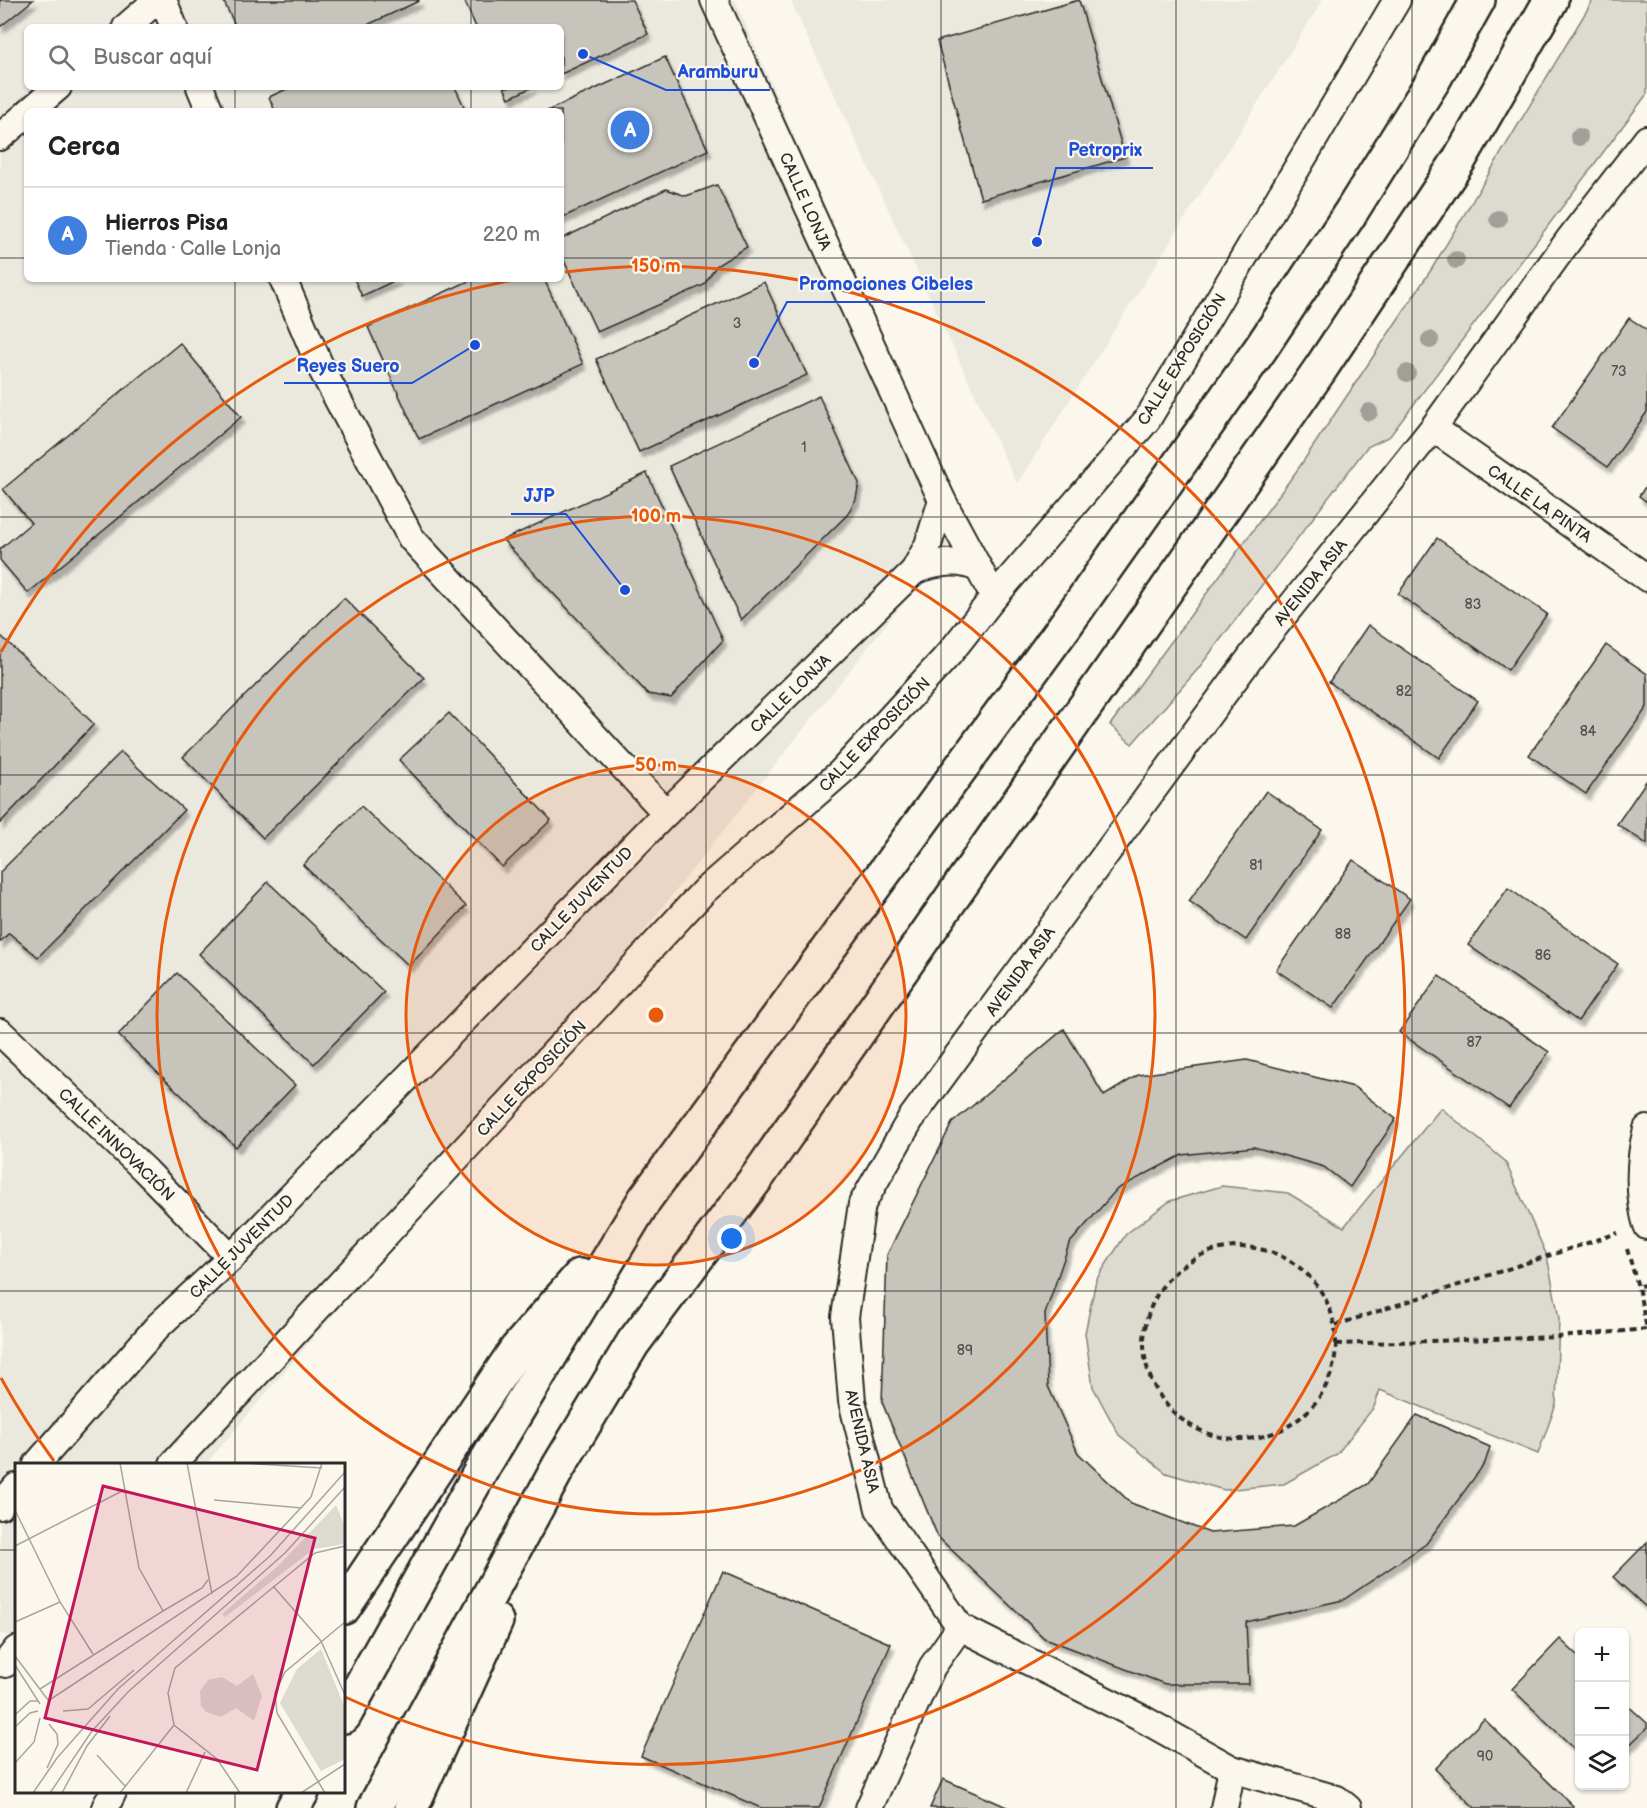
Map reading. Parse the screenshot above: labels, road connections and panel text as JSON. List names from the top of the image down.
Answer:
{
  "streets": {
    "street": [
      "CALLE LONJA",
      "CALLE EXPOSICIÓN",
      "CALLE LA PINTA",
      "AVENIDA ASIA",
      "CALLE JUVENTUD",
      "CALLE INNOVACIÓN"
    ]
  },
  "crossings": [
    ["CALLE LONJA", "CALLE EXPOSICIÓN"],
    ["CALLE LONJA", "CALLE JUVENTUD"],
    ["CALLE LA PINTA", "AVENIDA ASIA"],
    ["CALLE JUVENTUD", "CALLE INNOVACIÓN"]
  ],
  "places": [
    "Aramburu",
    "Petroprix",
    "Reyes Suero",
    "Promociones Cibeles",
    "JJP"
  ],
  "house_numbers": [
    "3",
    "73",
    "1",
    "83",
    "82",
    "84",
    "81",
    "88",
    "86",
    "87",
    "89",
    "90"
  ],
  "page": {
    "search": "Buscar aquí",
    "pins": "A",
    "heading": "Cerca",
    "list": [
      {
        "mark": "A",
        "name": "Hierros Pisa",
        "note": "Tienda · Calle Lonja",
        "value": "220 m"
      }
    ],
    "map_buttons": ["+", "−"]
  },
  "rings": ["150 m", "100 m", "50 m"]
}
